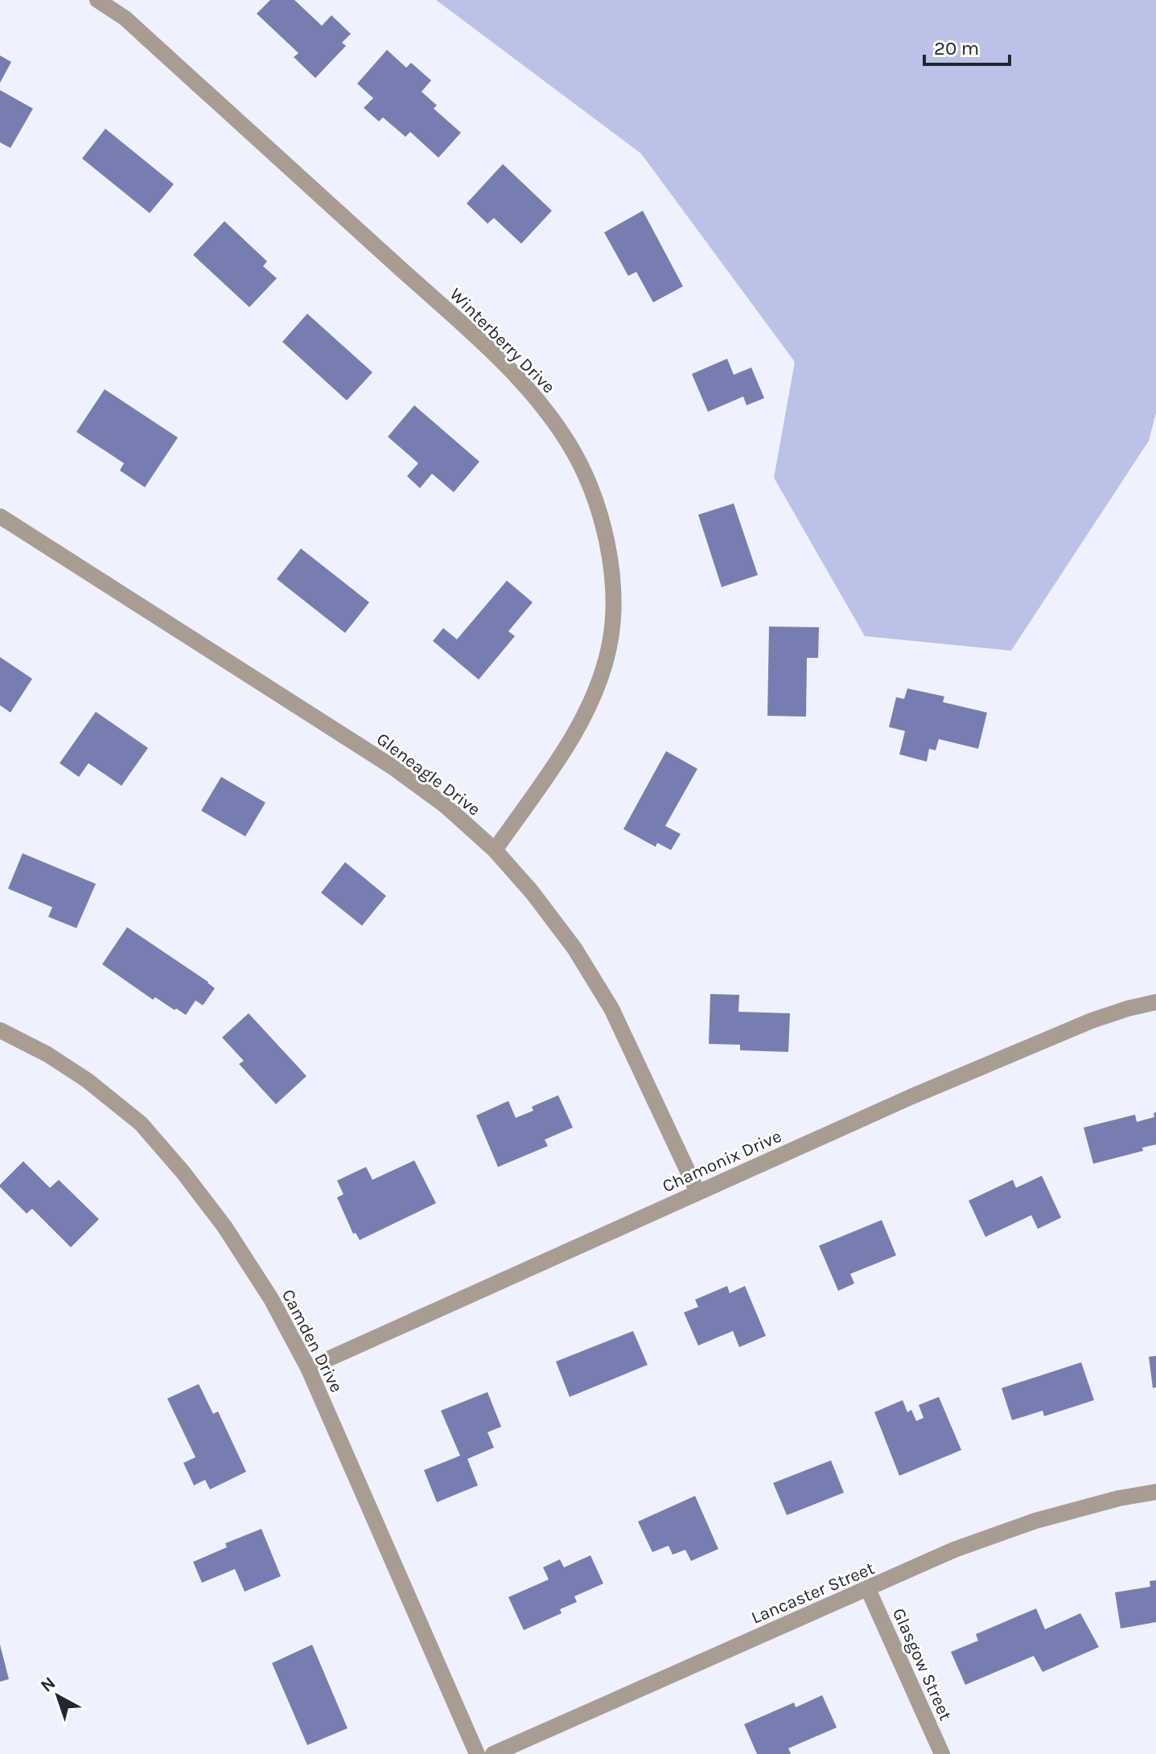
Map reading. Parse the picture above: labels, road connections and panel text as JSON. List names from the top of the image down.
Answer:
{
  "streets": {
    "street": [
      "Winterberry Drive",
      "Gleneagle Drive",
      "Chamonix Drive",
      "Camden Drive",
      "Lancaster Street",
      "Glasgow Street"
    ]
  },
  "crossings": [
    ["Winterberry Drive", "Gleneagle Drive"],
    ["Gleneagle Drive", "Chamonix Drive"],
    ["Chamonix Drive", "Camden Drive"],
    ["Lancaster Street", "Glasgow Street"]
  ],
  "scale_bar": "20 m",
  "north": "top left"
}
